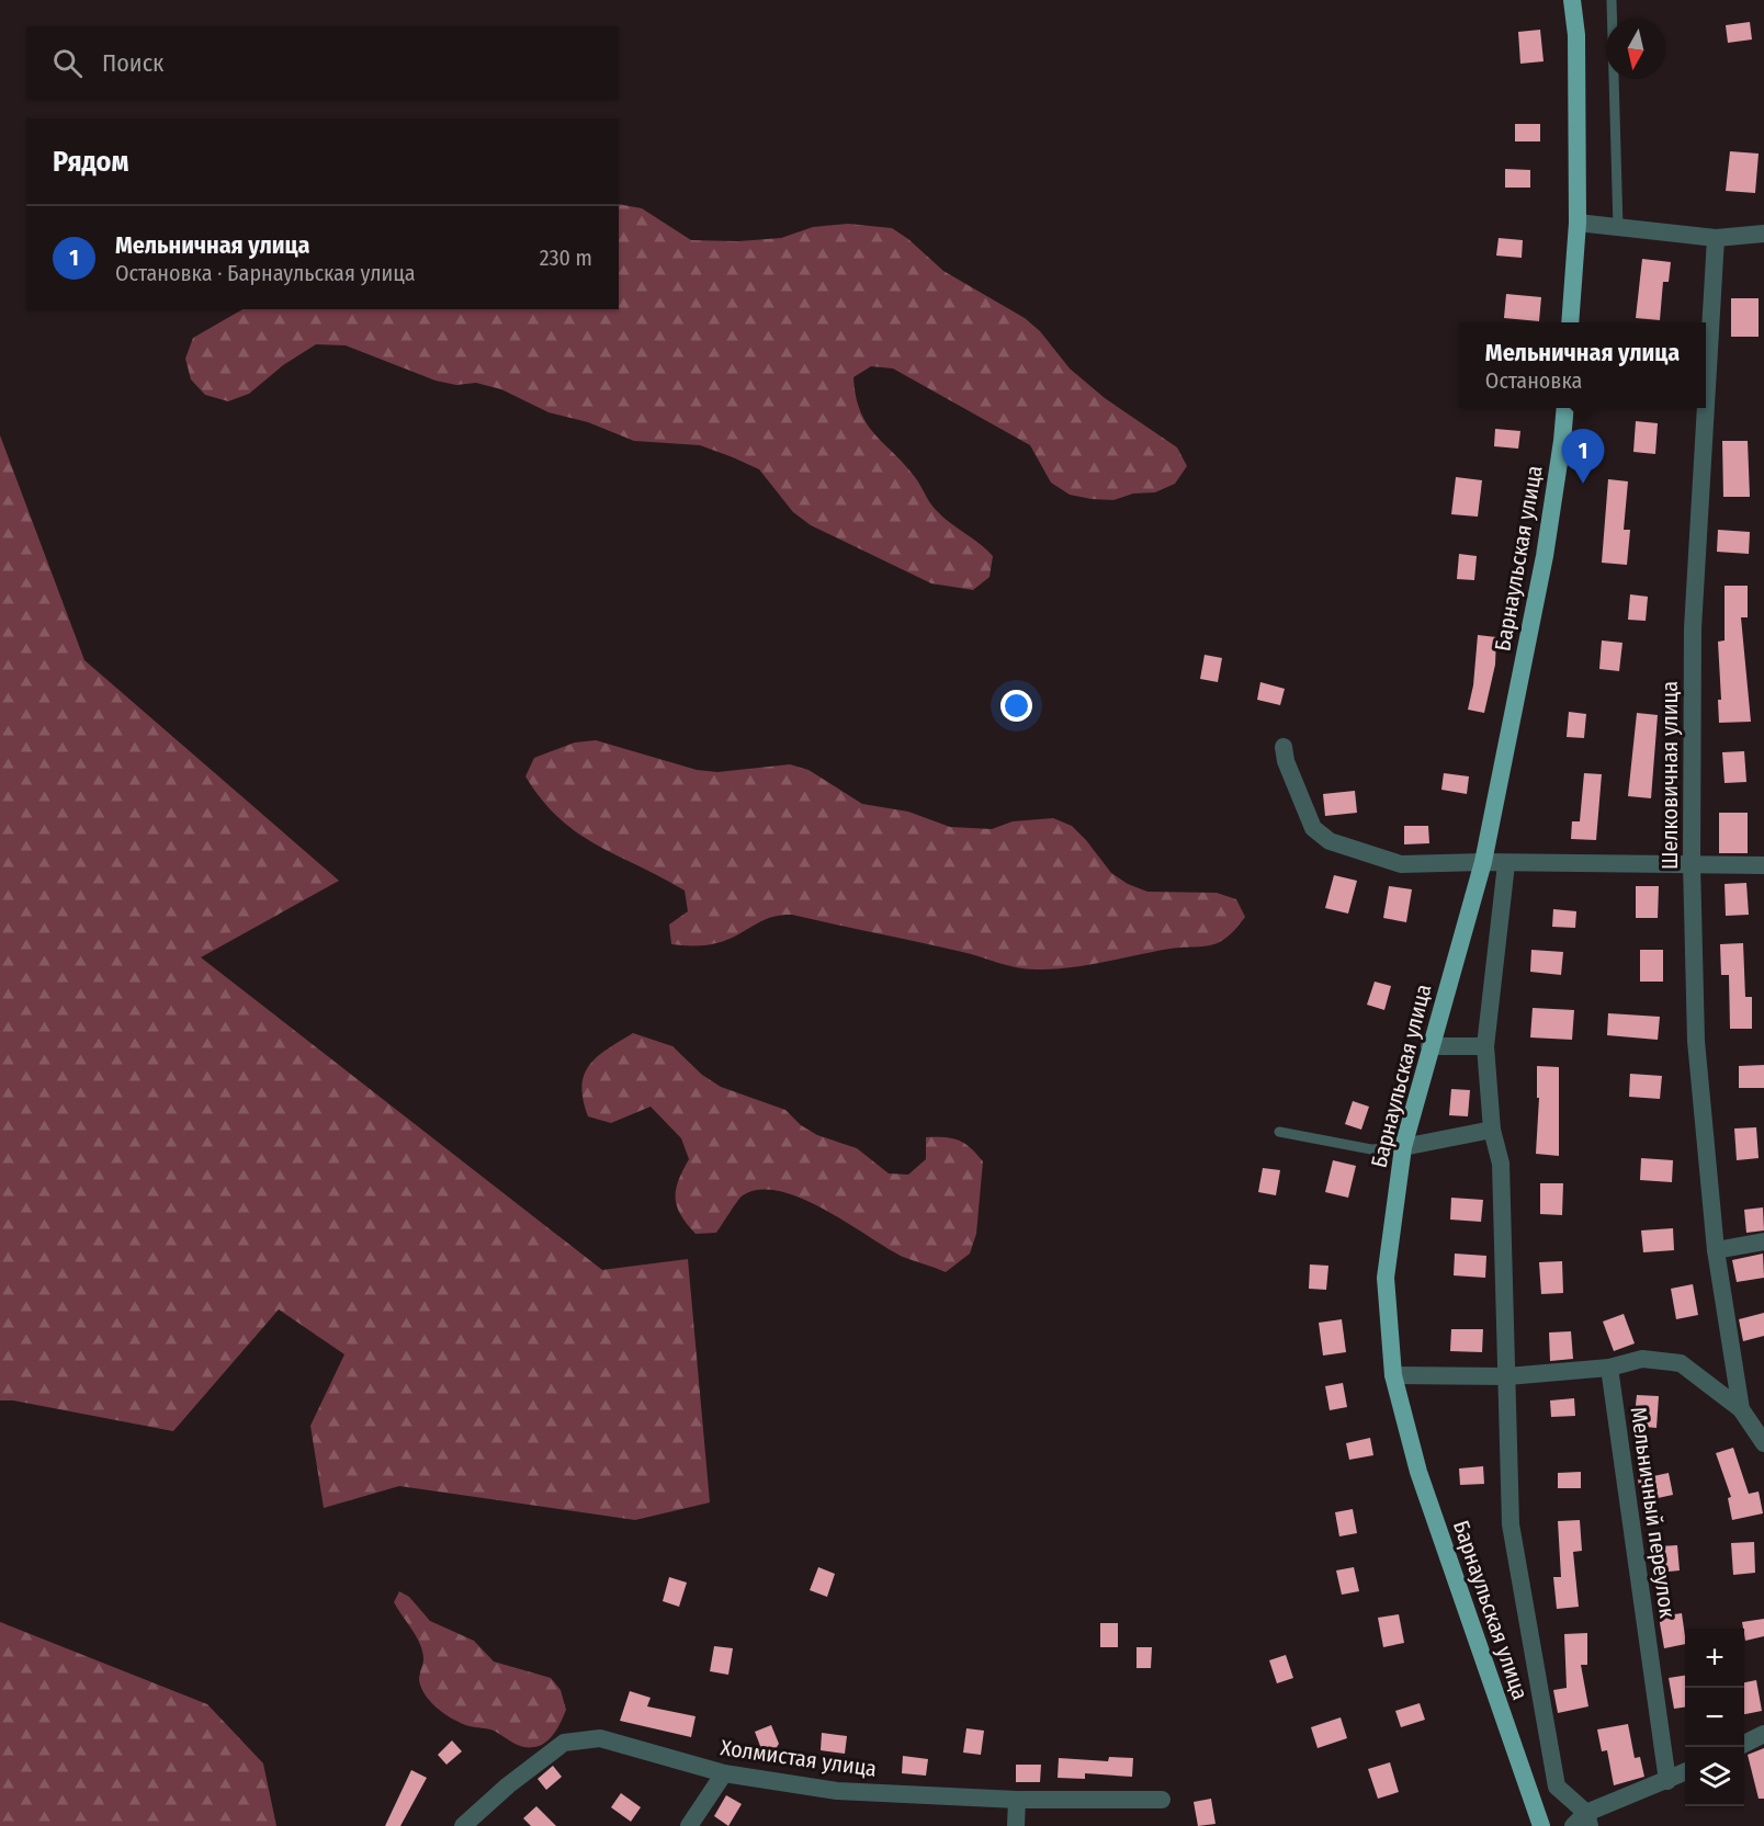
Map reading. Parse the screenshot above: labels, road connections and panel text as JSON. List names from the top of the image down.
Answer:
{
  "streets": {
    "main road": ["Барнаульская улица"],
    "street": ["Шелковичная улица", "Мельничный переулок", "Холмистая улица"]
  },
  "north": "bottom",
  "page": {
    "search": "Поиск",
    "heading": "Рядом",
    "list": [
      {
        "mark": "1",
        "name": "Мельничная улица",
        "note": "Остановка · Барнаульская улица",
        "value": "230 m"
      }
    ],
    "popup": ["Мельничная улица", "Остановка"],
    "pins": "1",
    "map_buttons": ["+", "−"]
  }
}
